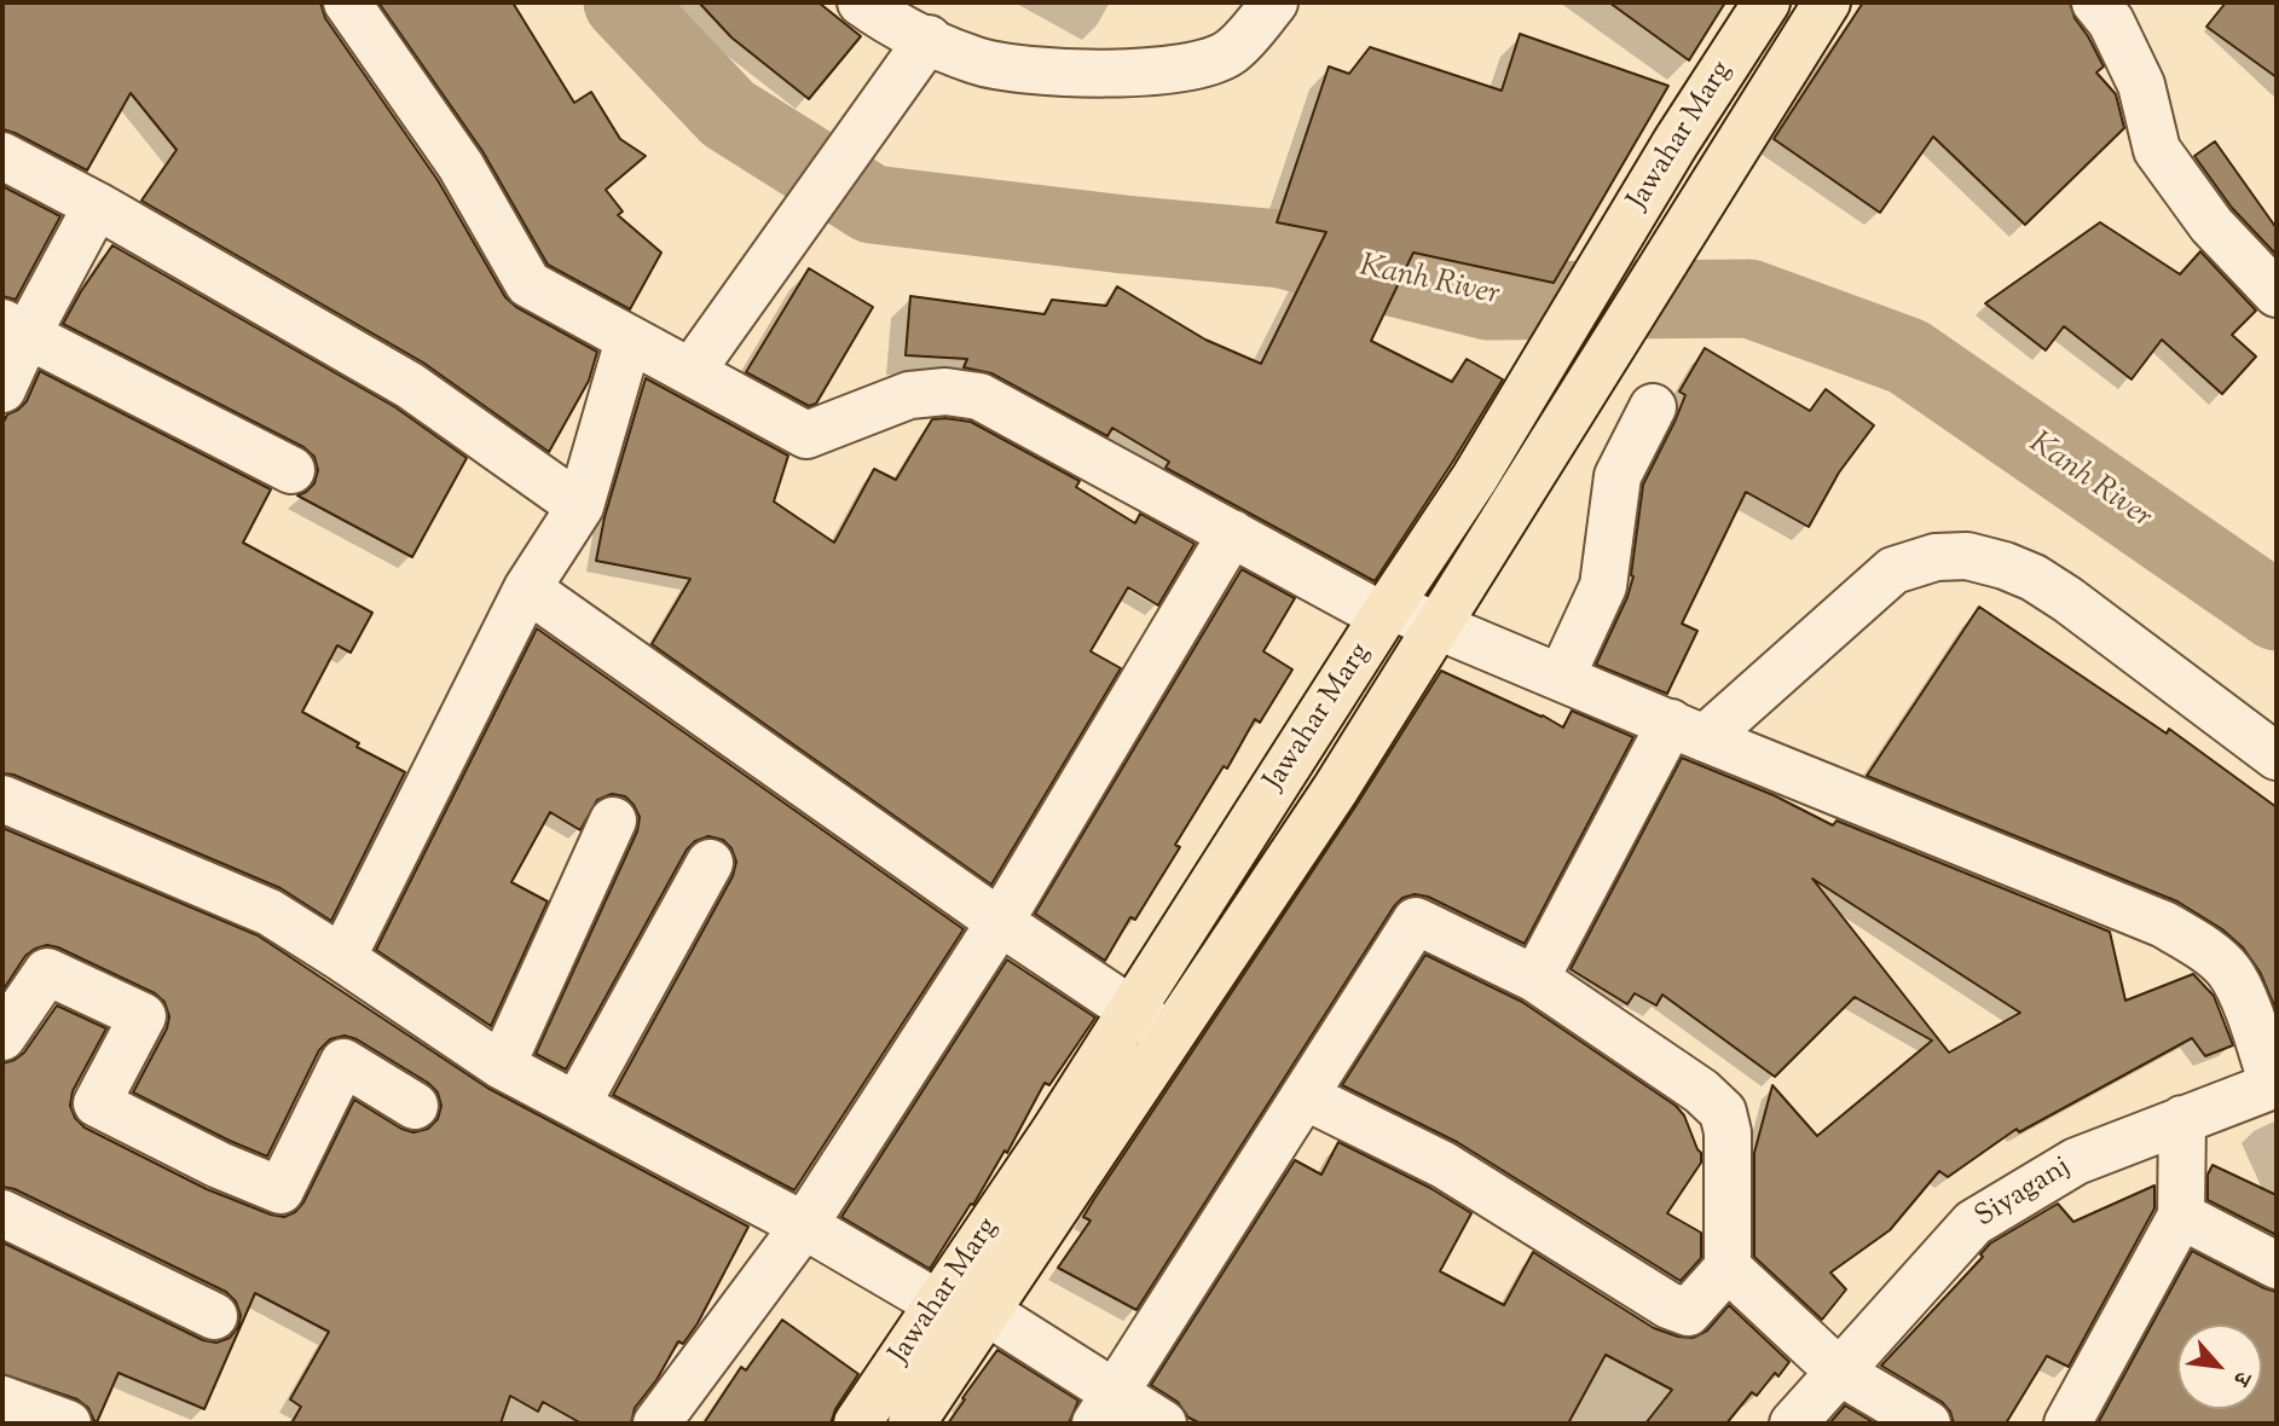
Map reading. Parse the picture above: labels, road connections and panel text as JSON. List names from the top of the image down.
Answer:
{
  "streets": {
    "main road": ["Jawahar Marg"],
    "street": ["Siyaganj"]
  },
  "water": ["Kanh River"],
  "north": "bottom right"
}
